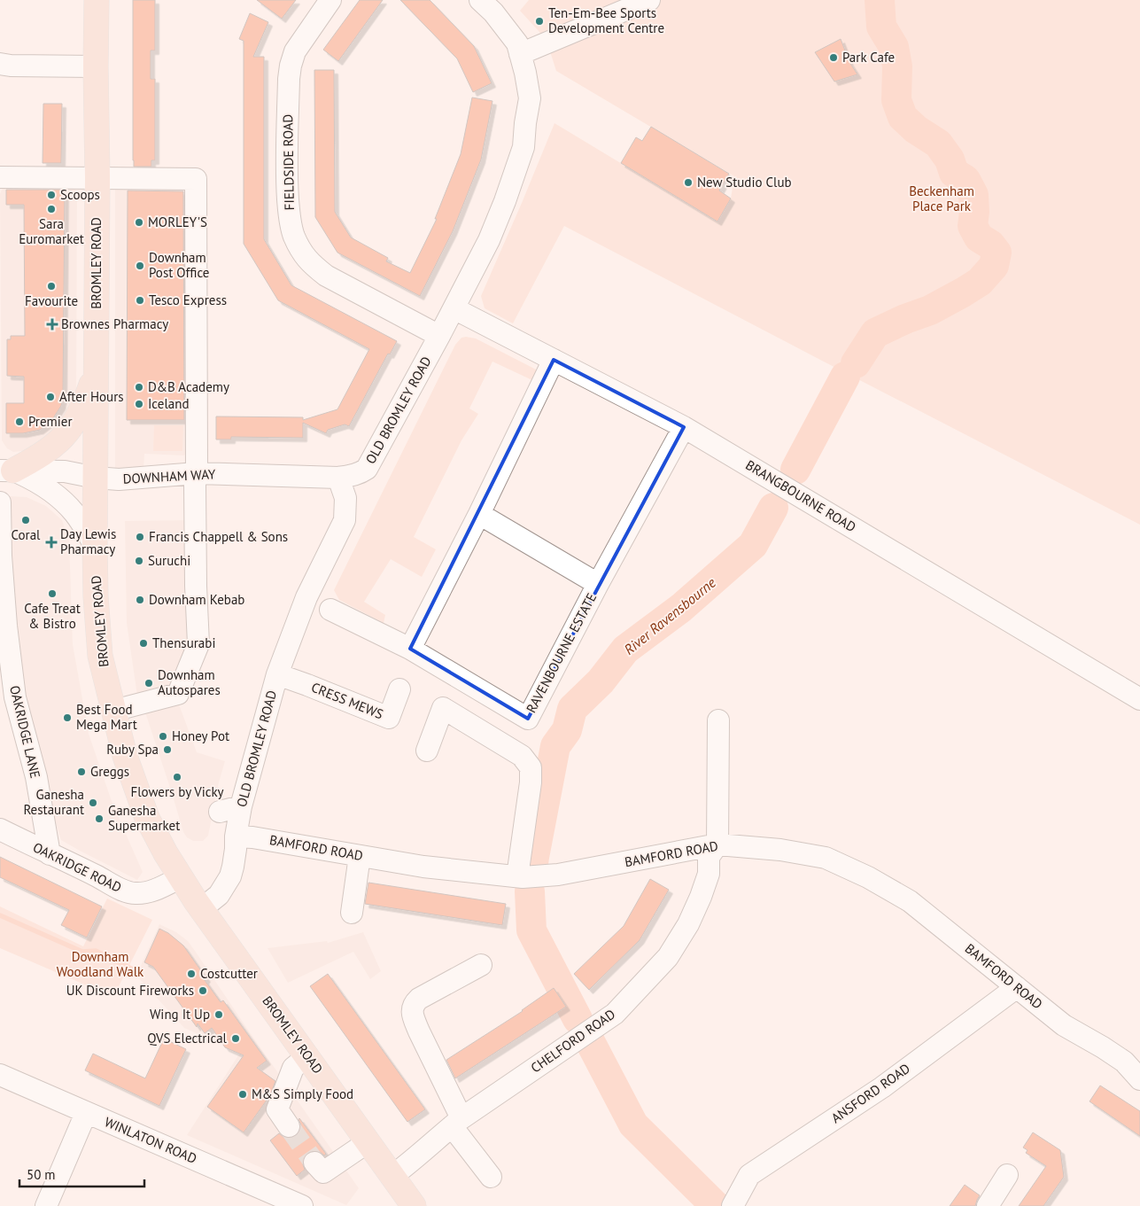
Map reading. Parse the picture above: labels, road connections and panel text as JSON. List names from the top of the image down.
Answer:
{
  "streets": {
    "main road": ["BROMLEY ROAD"],
    "street": [
      "FIELDSIDE ROAD",
      "OLD BROMLEY ROAD",
      "DOWNHAM WAY",
      "BRANGBOURNE ROAD",
      "RAVENBOURNE ESTATE",
      "CRESS MEWS",
      "OAKRIDGE LANE",
      "BAMFORD ROAD",
      "OAKRIDGE ROAD",
      "CHELFORD ROAD",
      "ANSFORD ROAD",
      "WINLATON ROAD"
    ]
  },
  "crossings": [
    ["FIELDSIDE ROAD", "OLD BROMLEY ROAD"],
    ["BROMLEY ROAD", "OLD BROMLEY ROAD"],
    ["BROMLEY ROAD", "DOWNHAM WAY"],
    ["BROMLEY ROAD", "OAKRIDGE ROAD"],
    ["BROMLEY ROAD", "CHELFORD ROAD"],
    ["OLD BROMLEY ROAD", "DOWNHAM WAY"],
    ["OLD BROMLEY ROAD", "BRANGBOURNE ROAD"],
    ["OLD BROMLEY ROAD", "CRESS MEWS"],
    ["OLD BROMLEY ROAD", "BAMFORD ROAD"],
    ["BRANGBOURNE ROAD", "RAVENBOURNE ESTATE"],
    ["OAKRIDGE LANE", "OAKRIDGE ROAD"],
    ["BAMFORD ROAD", "CHELFORD ROAD"],
    ["BAMFORD ROAD", "ANSFORD ROAD"]
  ],
  "water": ["River Ravensbourne"],
  "parks": ["Beckenham Place Park", "Downham Woodland Walk"],
  "places": {
    "other": [
      "Ten-Em-Bee Sports Development Centre",
      "Park Cafe",
      "New Studio Club",
      "Scoops",
      "Sara Euromarket",
      "MORLEY'S",
      "Downham Post Office",
      "Favourite",
      "Tesco Express",
      "D&B Academy",
      "After Hours",
      "Iceland",
      "Premier",
      "Coral",
      "Francis Chappell & Sons",
      "Suruchi",
      "Cafe Treat & Bistro",
      "Downham Kebab",
      "Thensurabi",
      "Downham Autospares",
      "Best Food Mega Mart",
      "Honey Pot",
      "Ruby Spa",
      "Greggs",
      "Flowers by Vicky",
      "Ganesha Restaurant",
      "Ganesha Supermarket",
      "Costcutter",
      "UK Discount Fireworks",
      "Wing It Up",
      "QVS Electrical",
      "M&S Simply Food"
    ],
    "health": ["Brownes Pharmacy", "Day Lewis Pharmacy"]
  },
  "scale_bar": "50 m"
}
